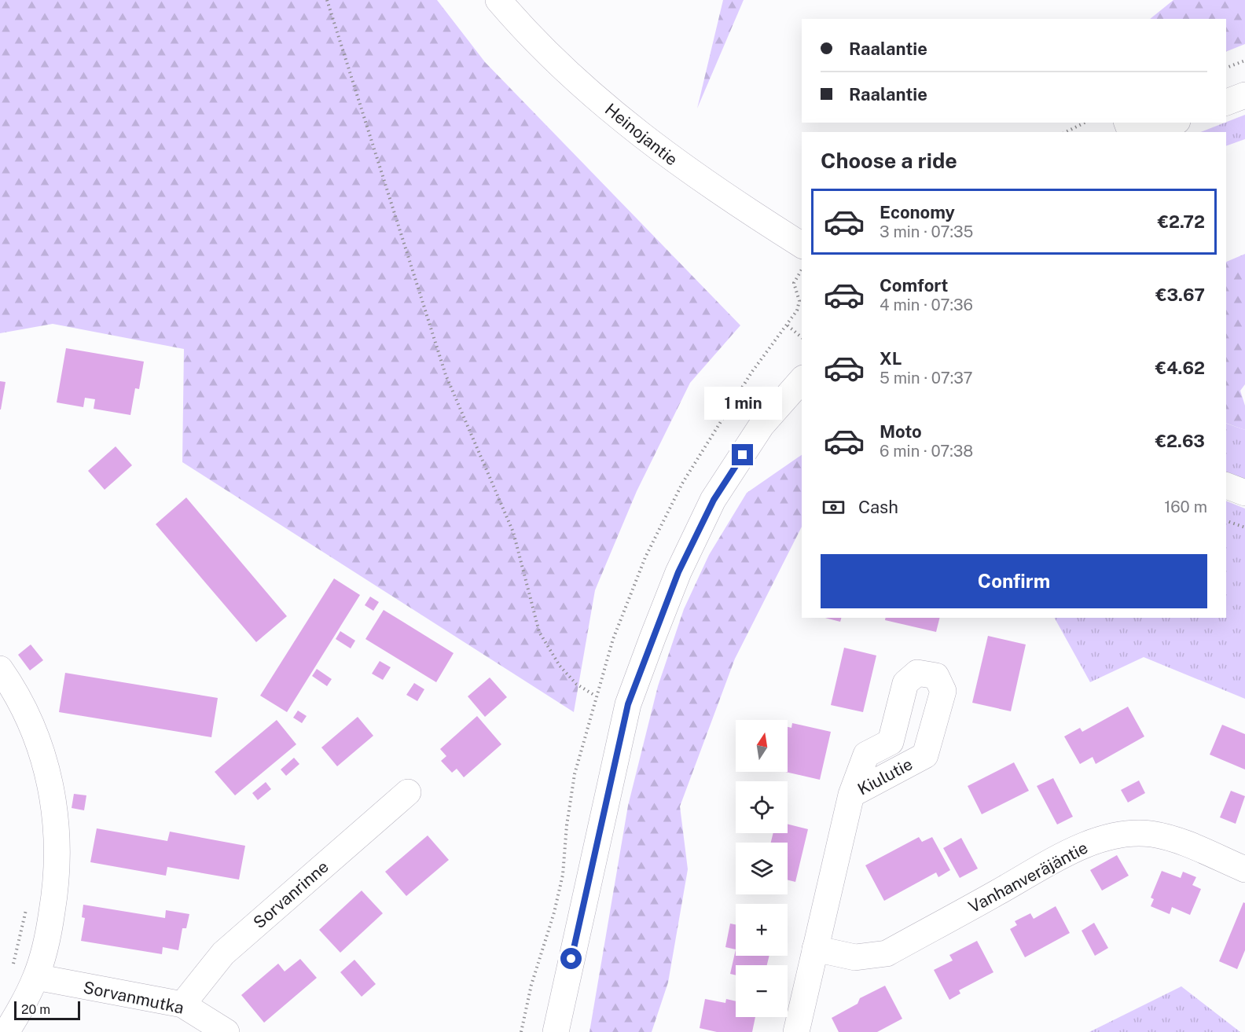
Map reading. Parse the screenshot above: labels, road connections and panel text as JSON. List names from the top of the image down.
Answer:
{
  "streets": {
    "street": [
      "Heinojantie",
      "Kiulutie",
      "Vanhanveräjäntie",
      "Sorvanrinne",
      "Sorvanmutka"
    ]
  },
  "crossings": [
    ["Kiulutie", "Vanhanveräjäntie"],
    ["Sorvanrinne", "Sorvanmutka"]
  ],
  "scale_bar": "20 m",
  "north": "top",
  "page": {
    "banner": ["Raalantie", "Raalantie"],
    "heading": "Choose a ride",
    "list": [
      {
        "name": "Economy",
        "note": "3 min · 07:35",
        "value": "€2.72"
      },
      {
        "name": "Comfort",
        "note": "4 min · 07:36",
        "value": "€3.67"
      },
      {
        "name": "XL",
        "note": "5 min · 07:37",
        "value": "€4.62"
      },
      {
        "name": "Moto",
        "note": "6 min · 07:38",
        "value": "€2.63"
      }
    ],
    "bubble": "1 min",
    "pay": ["Cash", "160 m"],
    "buttons": "Confirm",
    "map_buttons": ["+", "−"],
    "scale": "20 m"
  }
}
